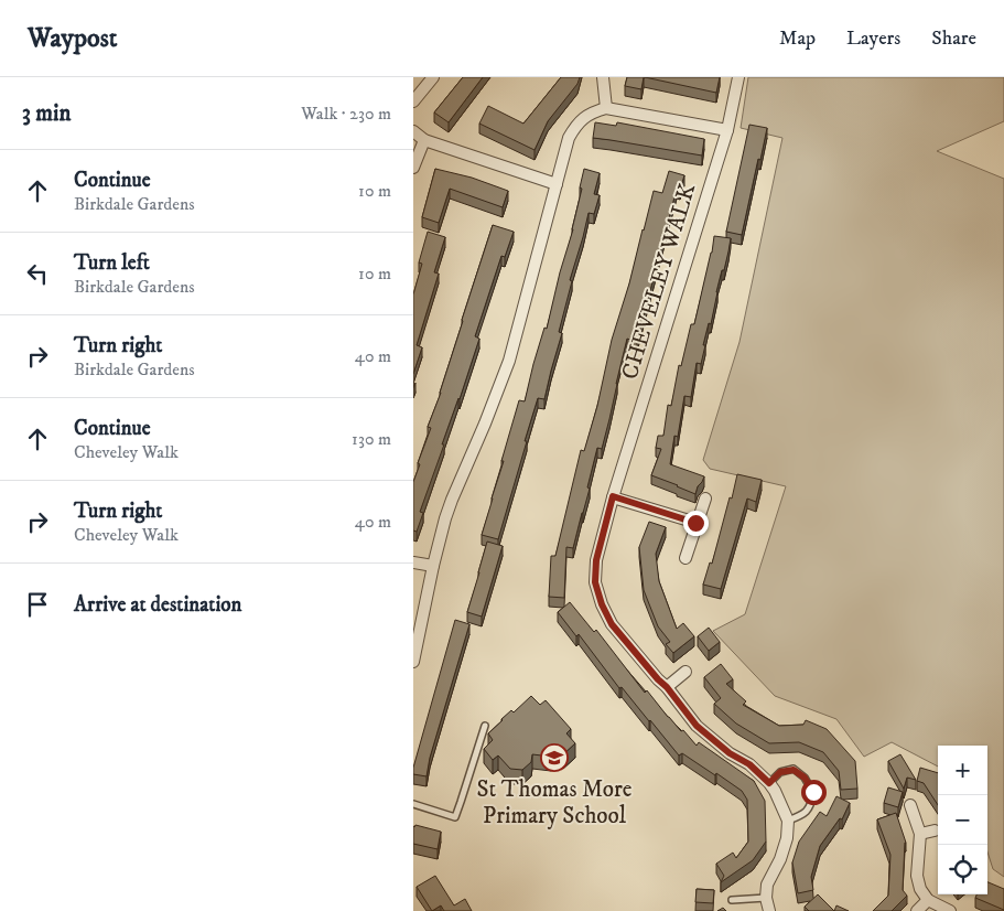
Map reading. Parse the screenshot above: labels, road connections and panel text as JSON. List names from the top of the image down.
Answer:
{
  "streets": {
    "street": ["CHEVELEY WALK"]
  },
  "places": {
    "school or university": ["St Thomas More Primary School"]
  },
  "page": {
    "header": "Waypost",
    "nav": ["Map", "Layers", "Share"],
    "heading": ["3 min", "Walk · 230 m"],
    "list": [
      ["Continue", "Birkdale Gardens", "10 m"],
      ["Turn left", "Birkdale Gardens", "10 m"],
      ["Turn right", "Birkdale Gardens", "40 m"],
      ["Continue", "Cheveley Walk", "130 m"],
      ["Turn right", "Cheveley Walk", "40 m"],
      "Arrive at destination"
    ],
    "map_buttons": ["+", "−"]
  }
}
